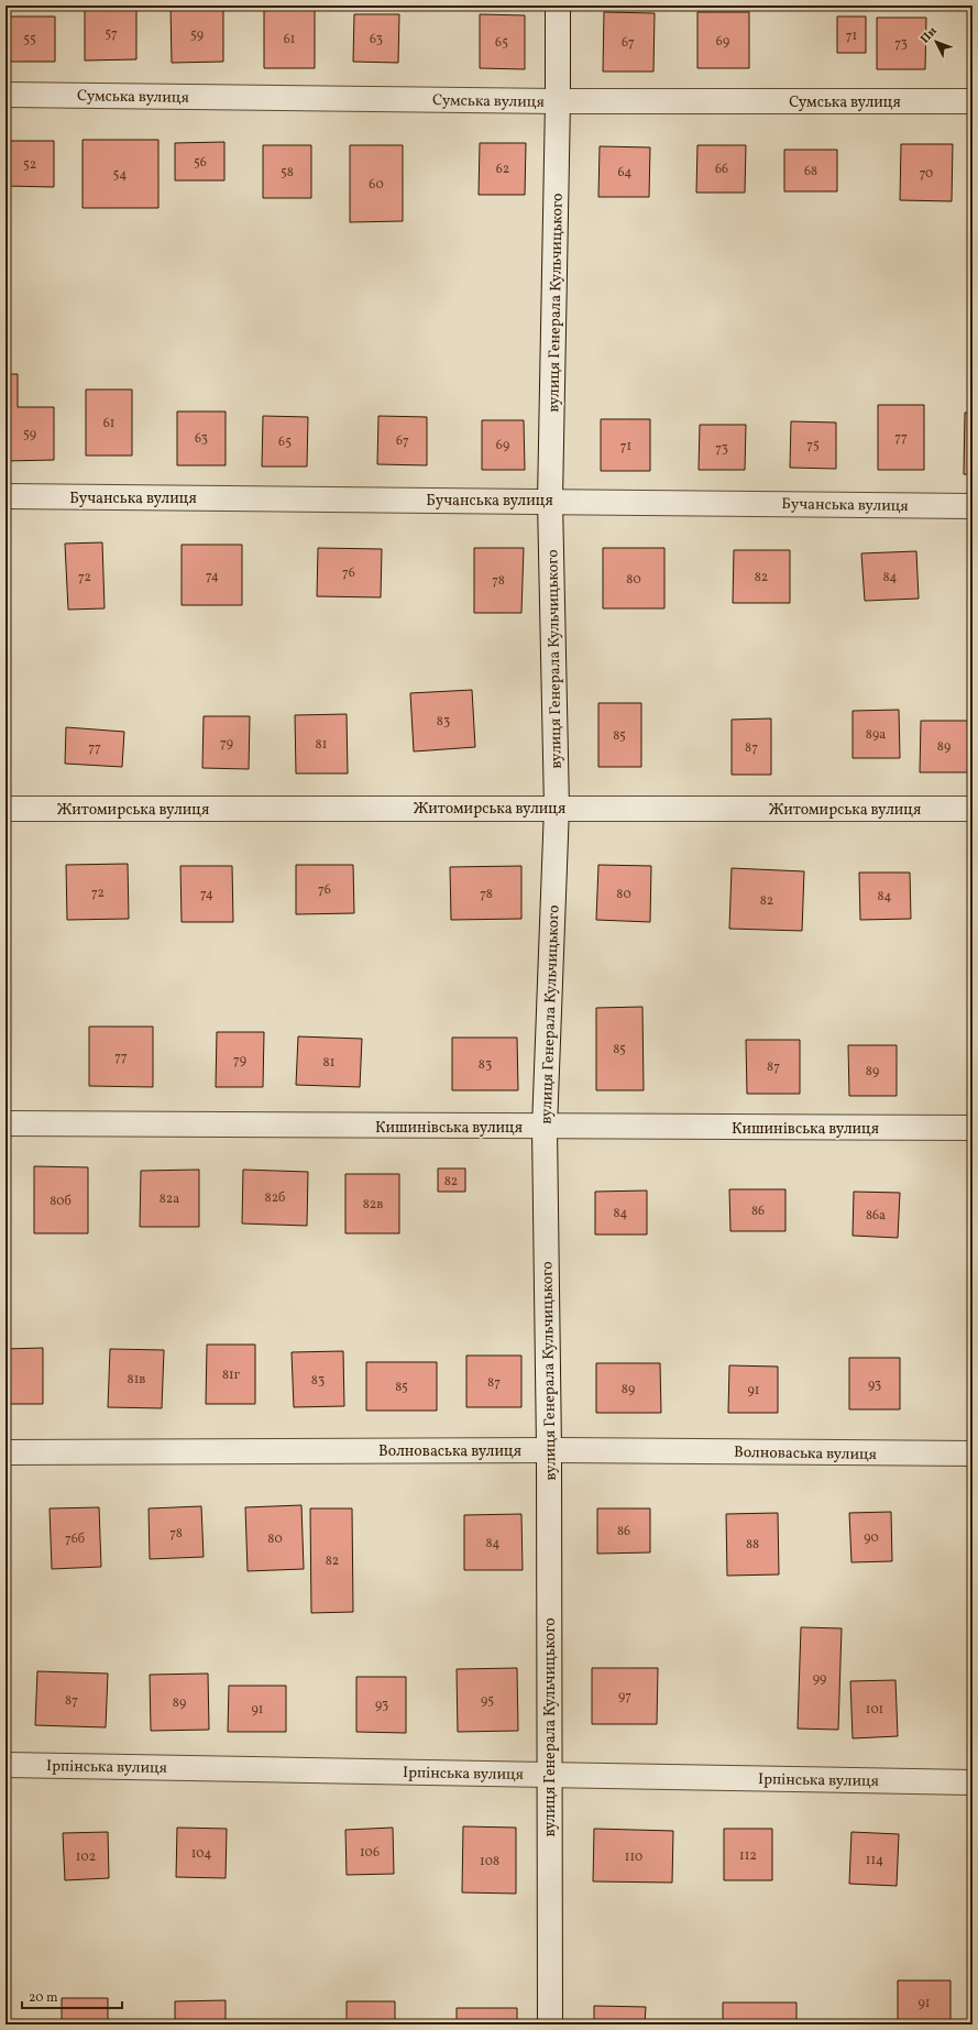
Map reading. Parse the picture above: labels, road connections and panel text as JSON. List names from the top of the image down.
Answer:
{
  "streets": {
    "street": [
      "Сумська вулиця",
      "вулиця Генерала Кульчицького",
      "Бучанська вулиця",
      "Житомирська вулиця",
      "Кишинівська вулиця",
      "Волноваська вулиця",
      "Ірпінська вулиця"
    ]
  },
  "crossings": [
    ["Сумська вулиця", "вулиця Генерала Кульчицького"],
    ["вулиця Генерала Кульчицького", "Бучанська вулиця"],
    ["вулиця Генерала Кульчицького", "Житомирська вулиця"],
    ["вулиця Генерала Кульчицького", "Кишинівська вулиця"],
    ["вулиця Генерала Кульчицького", "Волноваська вулиця"],
    ["вулиця Генерала Кульчицького", "Ірпінська вулиця"]
  ],
  "house_numbers": [
    "57",
    "59",
    "71",
    "55",
    "61",
    "63",
    "69",
    "65",
    "67",
    "73",
    "56",
    "52",
    "62",
    "66",
    "68",
    "58",
    "64",
    "70",
    "54",
    "60",
    "61",
    "59",
    "77",
    "63",
    "67",
    "65",
    "69",
    "75",
    "71",
    "73",
    "76",
    "74",
    "72",
    "82",
    "84",
    "80",
    "78",
    "83",
    "89а",
    "85",
    "79",
    "81",
    "89",
    "77",
    "87",
    "76",
    "72",
    "74",
    "78",
    "80",
    "84",
    "82",
    "85",
    "77",
    "79",
    "81",
    "83",
    "87",
    "89",
    "82",
    "82б",
    "82а",
    "80б",
    "82в",
    "86",
    "84",
    "86а",
    "81г",
    "81в",
    "83",
    "87",
    "93",
    "85",
    "89",
    "91",
    "86",
    "78",
    "90",
    "76б",
    "80",
    "84",
    "88",
    "82",
    "99",
    "97",
    "87",
    "95",
    "89",
    "93",
    "91",
    "101",
    "106",
    "104",
    "112",
    "102",
    "110",
    "114",
    "108",
    "91"
  ],
  "scale_bar": "20 m",
  "north": "top left"
}
